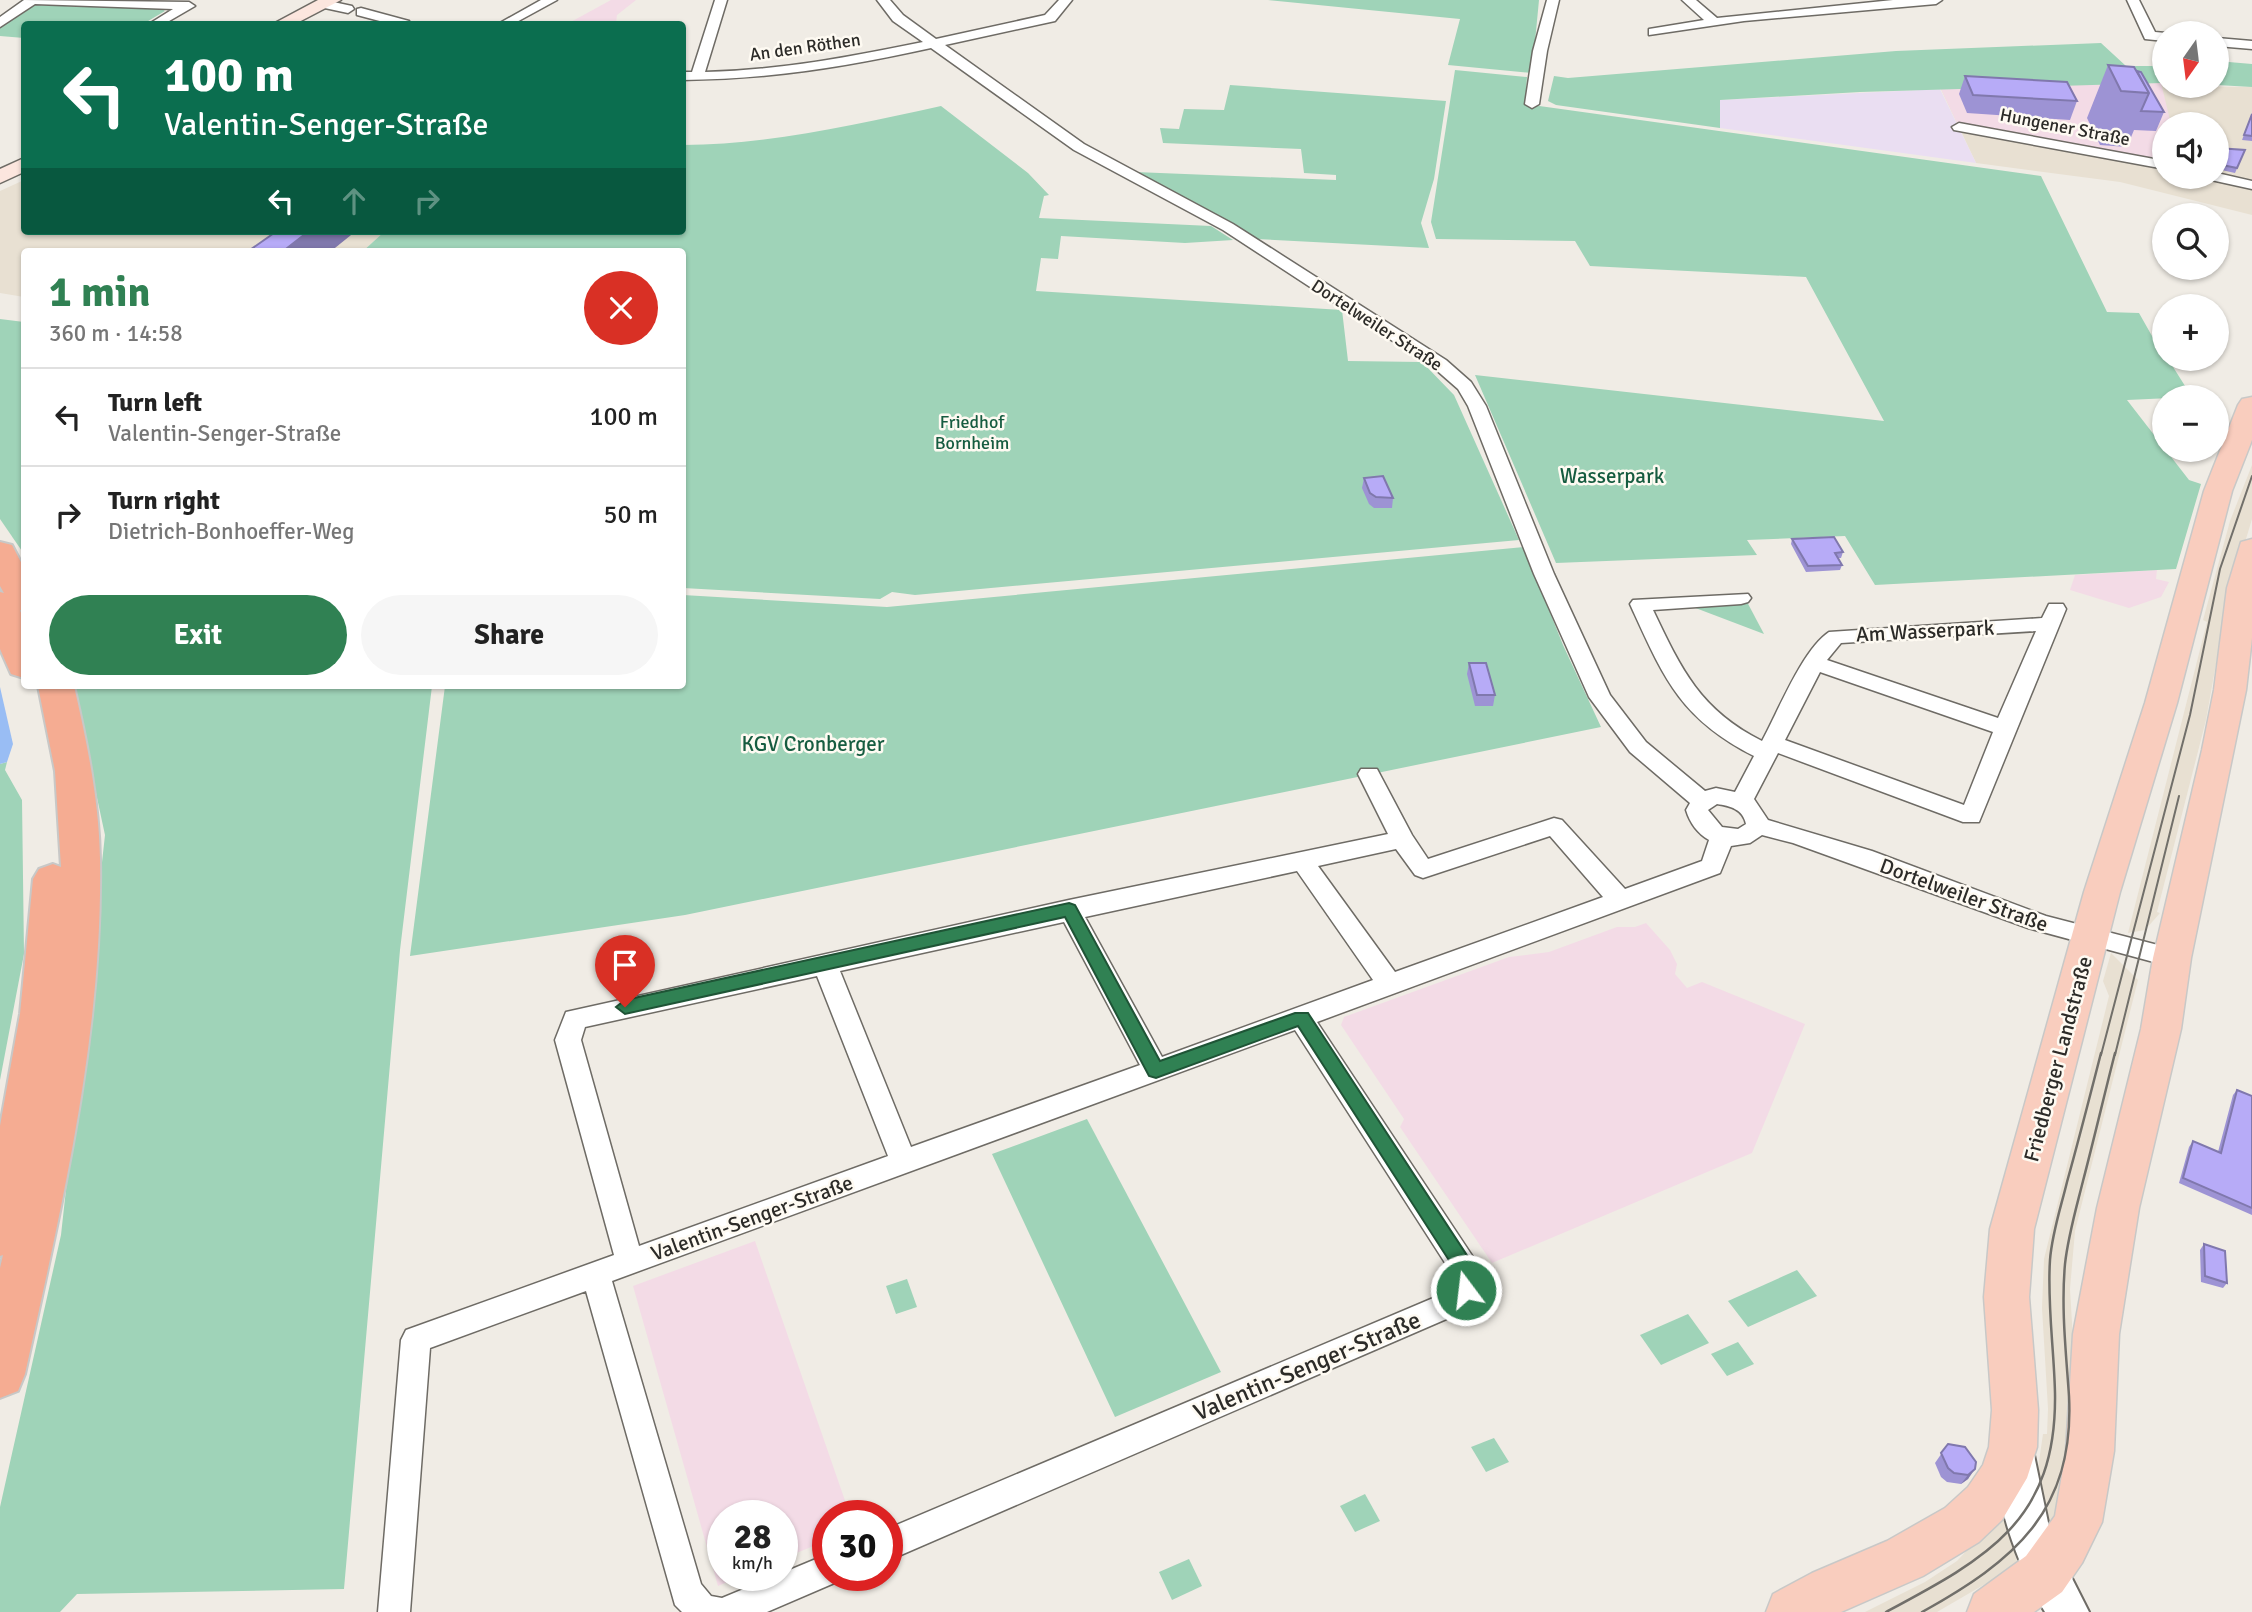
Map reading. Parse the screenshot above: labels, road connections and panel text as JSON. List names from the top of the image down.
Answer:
{
  "streets": {
    "main road": ["Friedberger Landstraße"],
    "street": [
      "An den Röthen",
      "Hungener Straße",
      "Dortelweiler Straße",
      "Am Wasserpark",
      "Valentin-Senger-Straße"
    ]
  },
  "crossings": [
    ["An den Röthen", "Dortelweiler Straße"],
    ["Dortelweiler Straße", "Am Wasserpark"],
    ["Dortelweiler Straße", "Friedberger Landstraße"],
    ["Dortelweiler Straße", "Valentin-Senger-Straße"],
    ["Am Wasserpark", "Valentin-Senger-Straße"]
  ],
  "parks": ["Friedhof Bornheim", "Wasserpark", "KGV Cronberger"],
  "north": "bottom",
  "page": {
    "map_buttons": ["+", "−"],
    "turn": ["100 m", "Valentin-Senger-Straße"],
    "heading": ["1 min", "360 m · 14:58"],
    "list": [
      {
        "name": "Turn left",
        "note": "Valentin-Senger-Straße",
        "value": "100 m"
      },
      {
        "name": "Turn right",
        "note": "Dietrich-Bonhoeffer-Weg",
        "value": "50 m"
      }
    ],
    "buttons": ["Exit", "Share"],
    "speed": "28 km/h",
    "limit": "30"
  }
}
